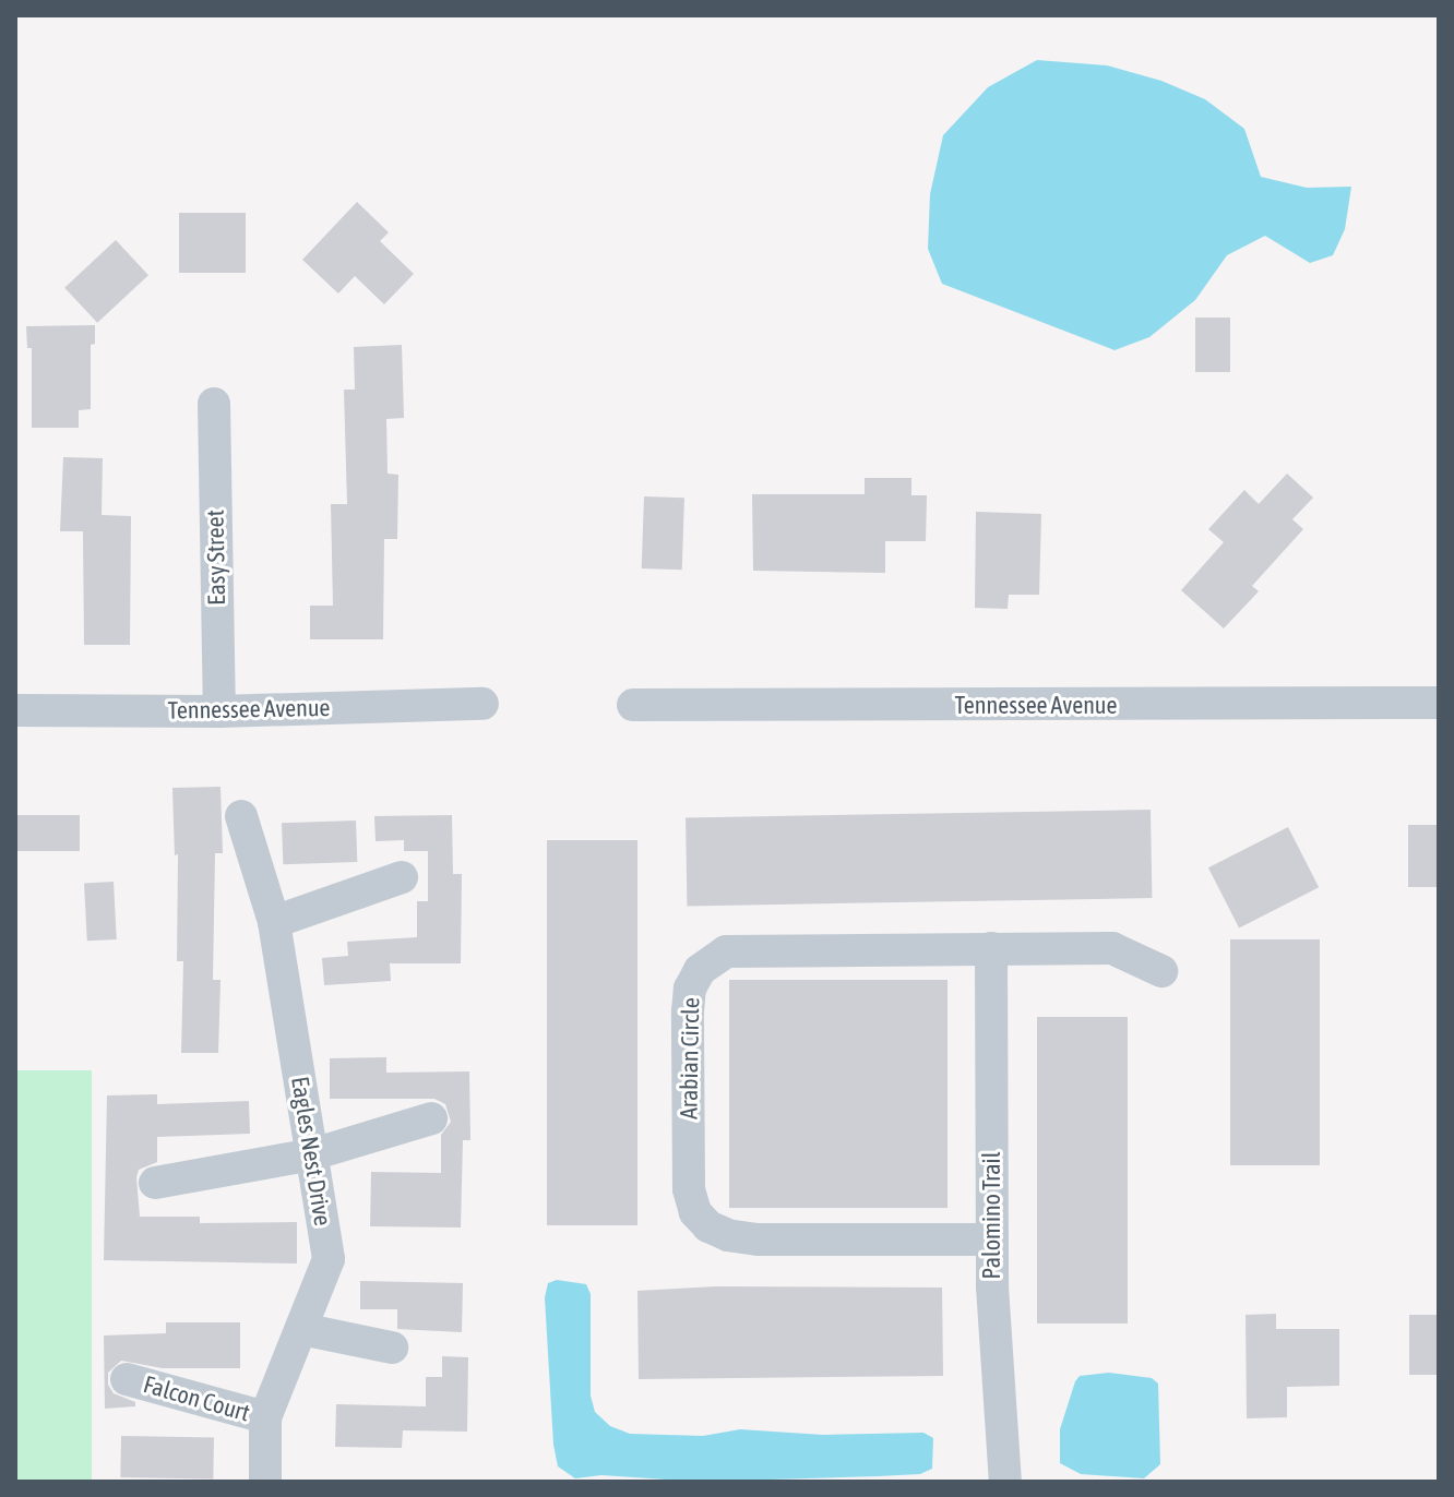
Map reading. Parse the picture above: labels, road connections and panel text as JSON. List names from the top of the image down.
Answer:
{
  "streets": {
    "street": [
      "Easy Street",
      "Tennessee Avenue",
      "Arabian Circle",
      "Eagles Nest Drive",
      "Palomino Trail",
      "Falcon Court"
    ]
  },
  "crossings": [
    ["Easy Street", "Tennessee Avenue"],
    ["Arabian Circle", "Palomino Trail"],
    ["Eagles Nest Drive", "Falcon Court"]
  ]
}
